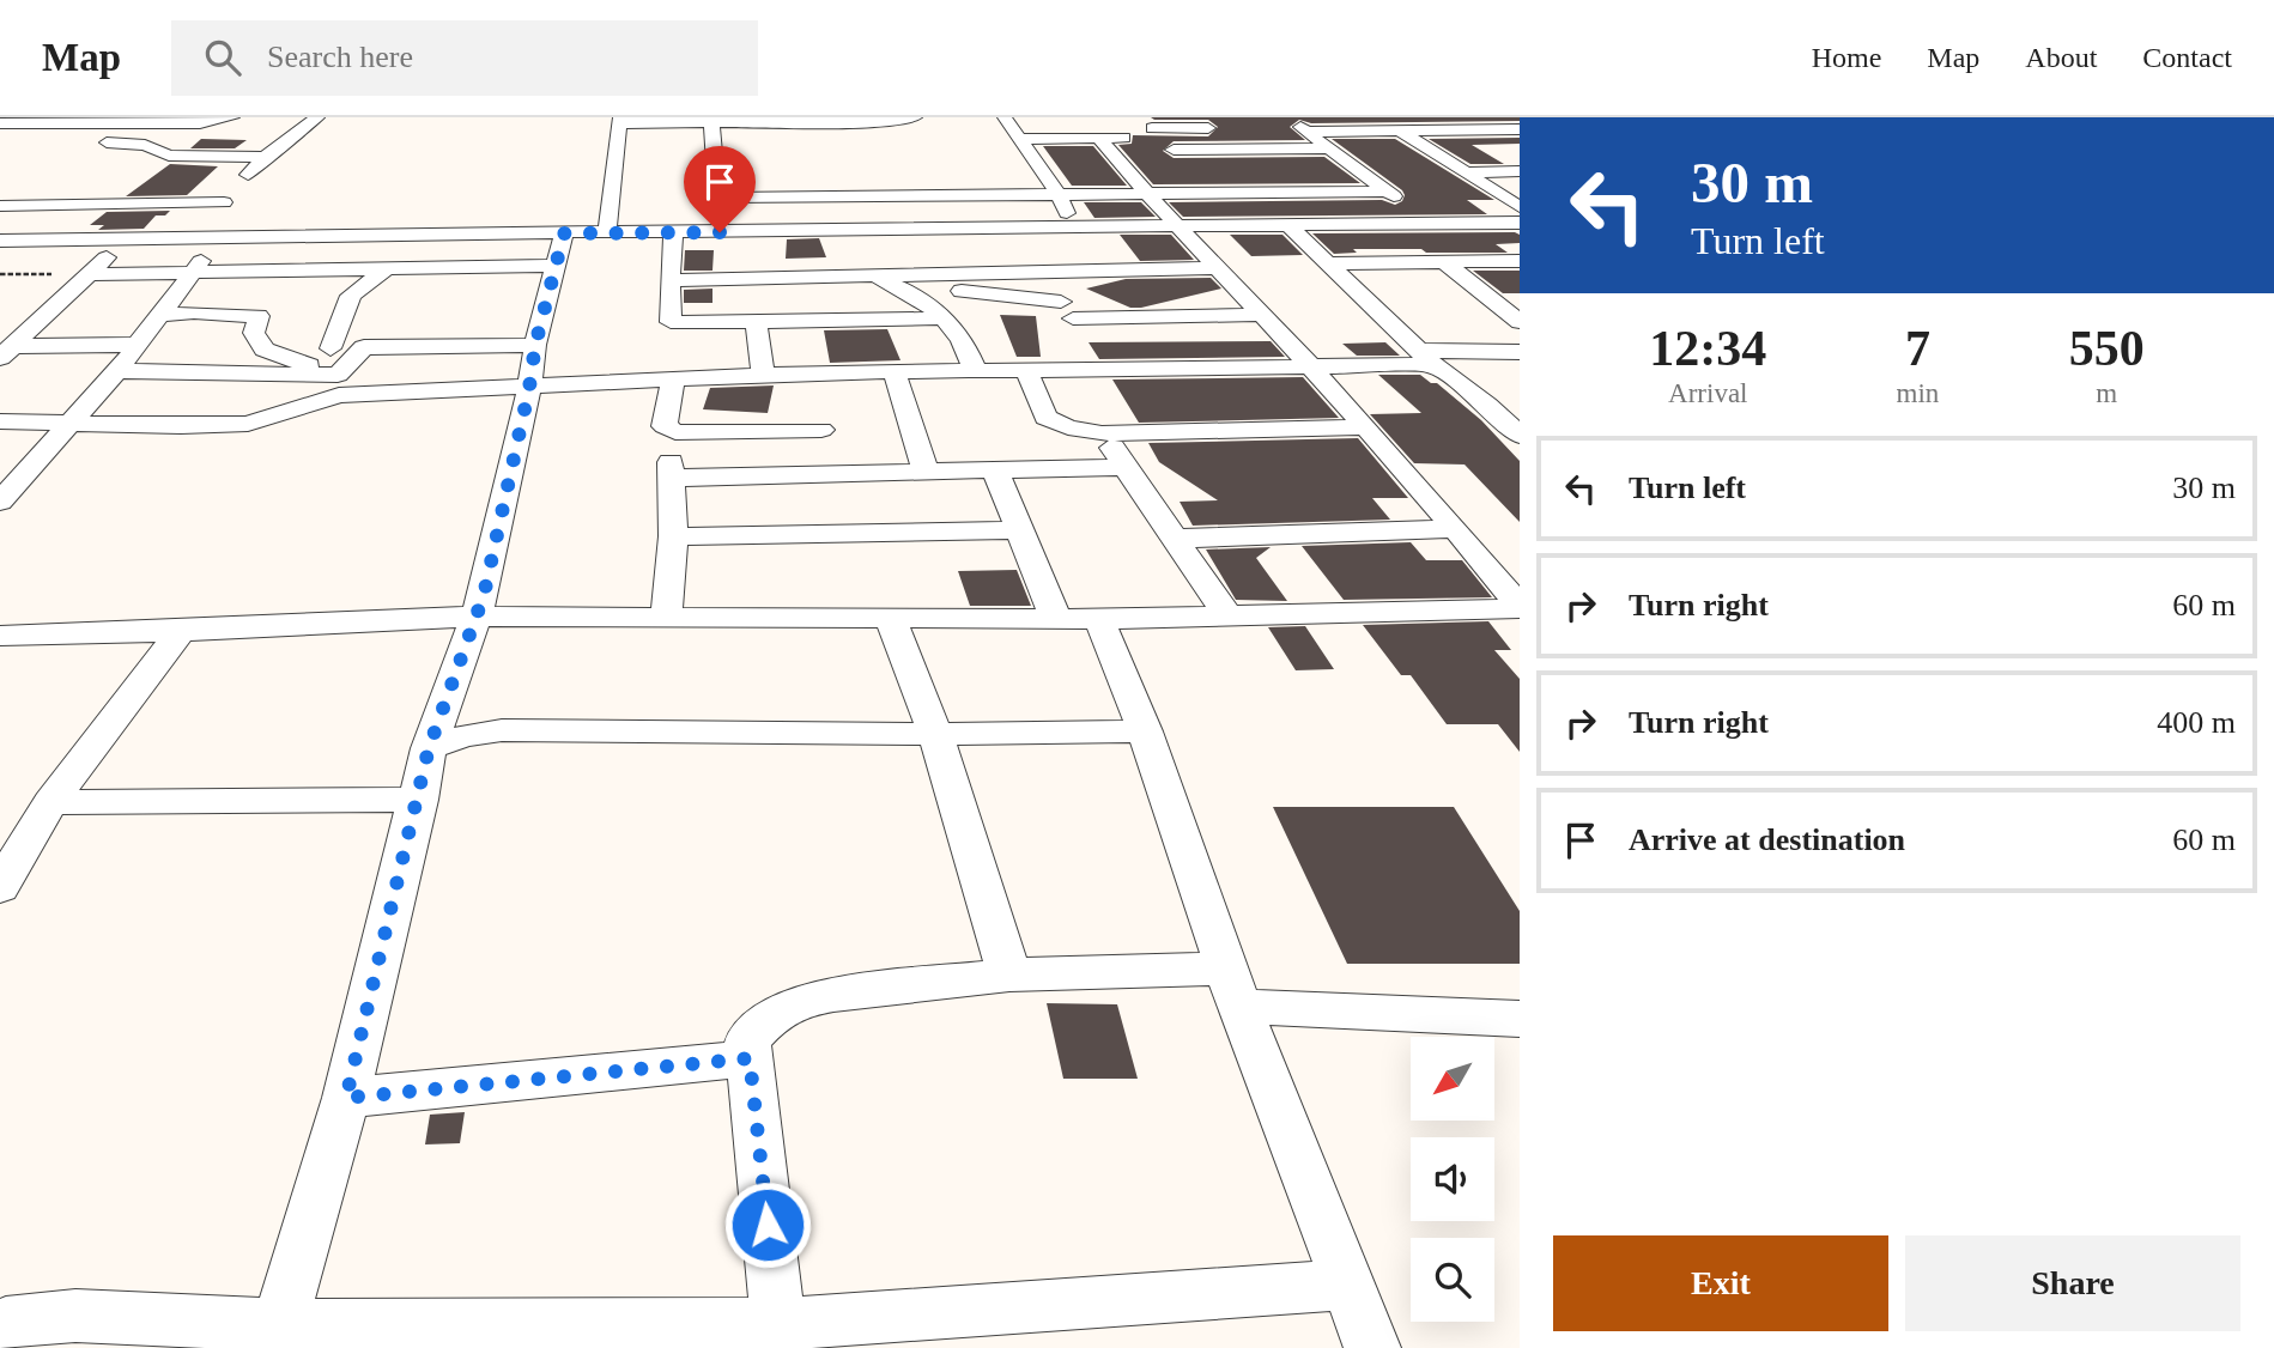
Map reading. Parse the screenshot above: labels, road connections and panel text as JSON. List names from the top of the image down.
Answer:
{
  "north": "bottom left",
  "page": {
    "header": "Map",
    "search": "Search here",
    "nav": [
      "Home",
      "Map",
      "About",
      "Contact"
    ],
    "turn": ["30 m", "Turn left"],
    "eta": [
      "12:34",
      "Arrival",
      "7",
      "min",
      "550",
      "m"
    ],
    "list": [
      {
        "name": "Turn left",
        "value": "30 m"
      },
      {
        "name": "Turn right",
        "value": "60 m"
      },
      {
        "name": "Turn right",
        "value": "400 m"
      },
      {
        "name": "Arrive at destination",
        "value": "60 m"
      }
    ],
    "buttons": ["Exit", "Share"]
  }
}
